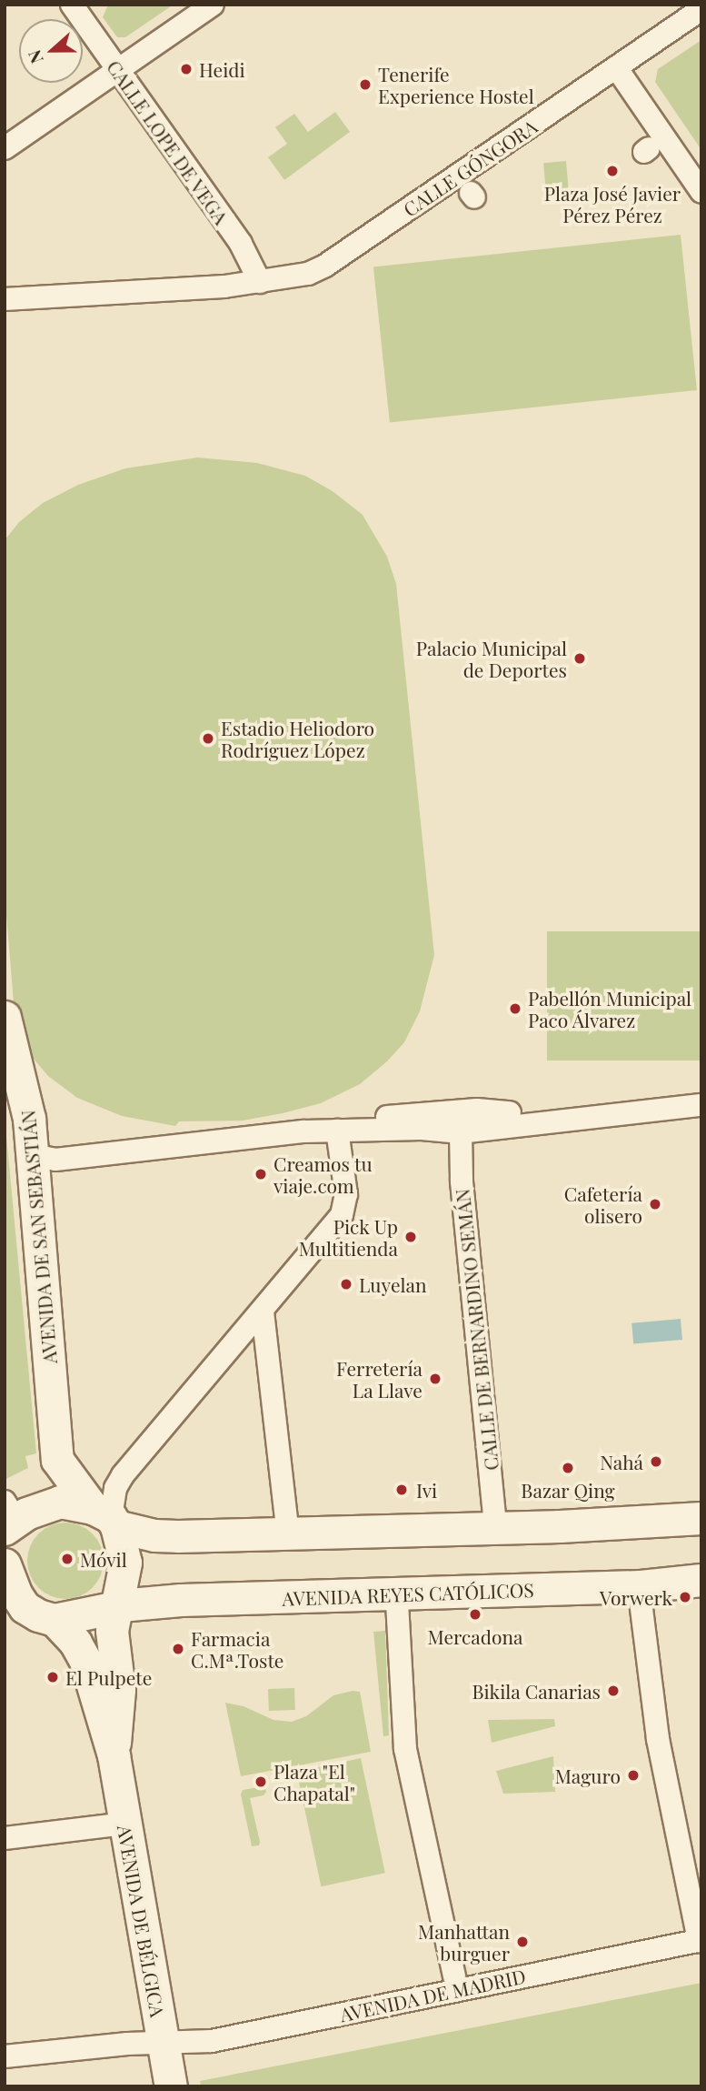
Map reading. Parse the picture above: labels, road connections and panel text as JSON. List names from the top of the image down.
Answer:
{
  "streets": {
    "main road": ["AVENIDA DE SAN SEBASTIÁN", "AVENIDA REYES CATÓLICOS", "AVENIDA DE BÉLGICA"],
    "street": [
      "CALLE LOPE DE VEGA",
      "CALLE GÓNGORA",
      "CALLE DE BERNARDINO SEMÁN",
      "AVENIDA DE MADRID"
    ]
  },
  "crossings": [
    ["CALLE LOPE DE VEGA", "CALLE GÓNGORA"],
    ["AVENIDA REYES CATÓLICOS", "AVENIDA DE BÉLGICA"],
    ["AVENIDA DE BÉLGICA", "AVENIDA DE MADRID"]
  ],
  "places": [
    "Heidi",
    "Tenerife Experience Hostel",
    "Plaza José Javier Pérez Pérez",
    "Palacio Municipal de Deportes",
    "Estadio Heliodoro Rodríguez López",
    "Pabellón Municipal Paco Álvarez",
    "Creamos tu viaje.com",
    "Cafetería olisero",
    "Pick Up Multitienda",
    "Luyelan",
    "Ferretería La Llave",
    "Nahá",
    "Bazar Qing",
    "Ivi",
    "Móvil",
    "Vorwerk",
    "Mercadona",
    "Farmacia C.Mª.Toste",
    "El Pulpete",
    "Bikila Canarias",
    "Maguro",
    "Plaza \"El Chapatal\"",
    "Manhattan burguer"
  ],
  "north": "left"
}
